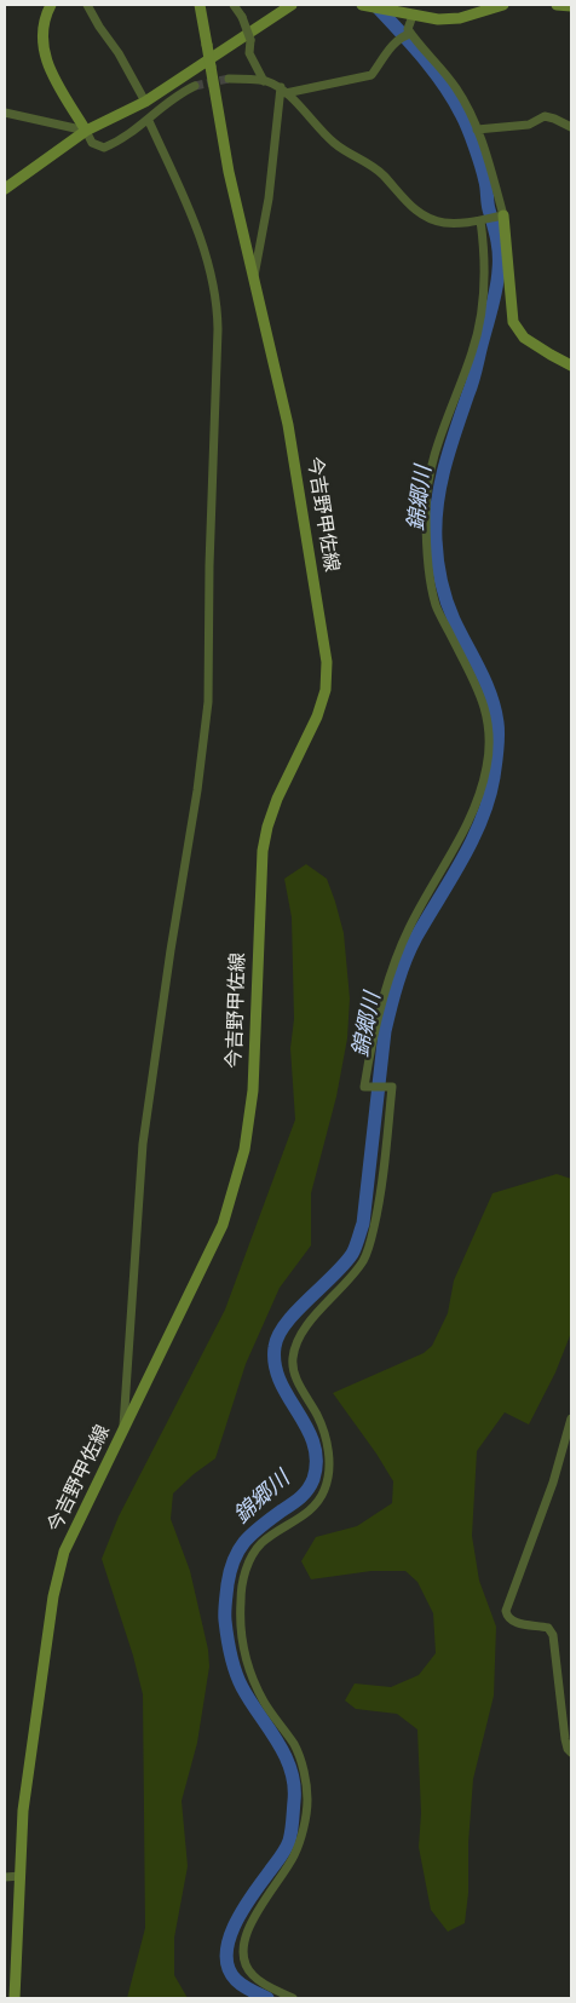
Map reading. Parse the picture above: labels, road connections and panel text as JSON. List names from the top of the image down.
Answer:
{
  "streets": {
    "main road": ["今吉野甲佐線"]
  },
  "water": ["錦郷川"]
}
